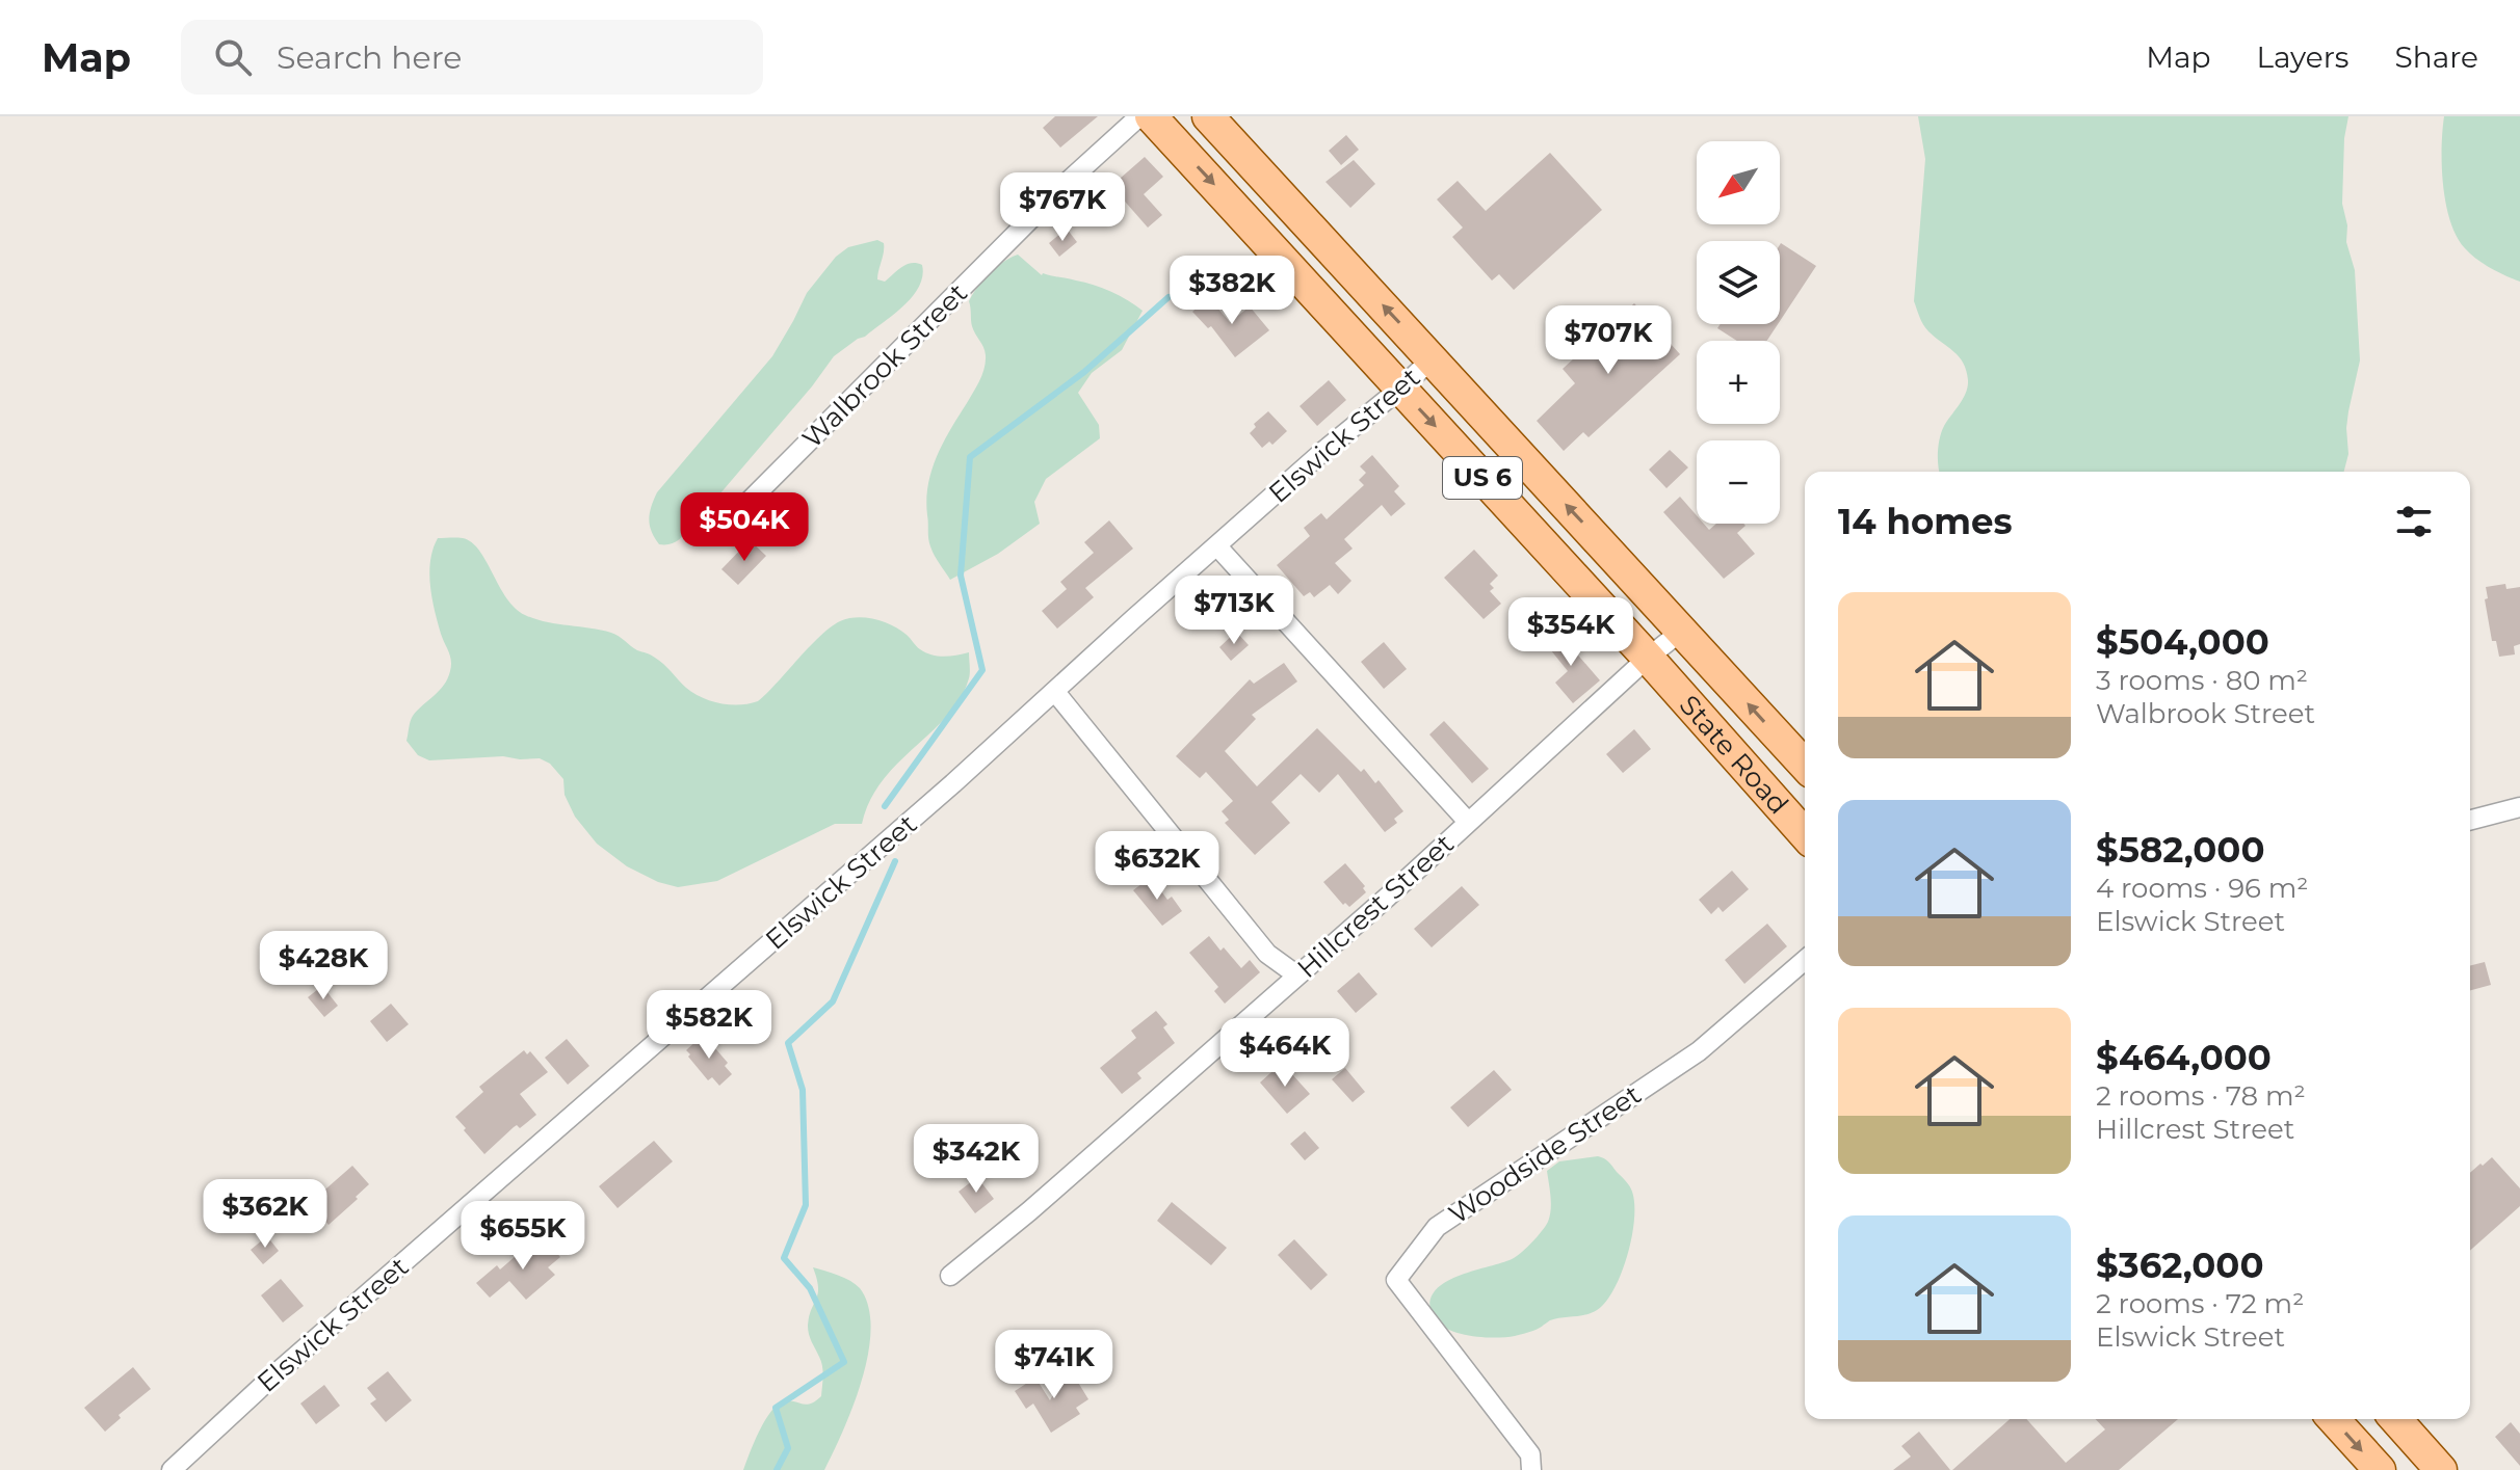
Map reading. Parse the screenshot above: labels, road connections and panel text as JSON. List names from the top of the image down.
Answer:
{
  "streets": {
    "main road": ["US 6", "State Road"],
    "street": [
      "Walbrook Street",
      "Elswick Street",
      "Hillcrest Street",
      "Woodside Street"
    ]
  },
  "crossings": [
    ["Elswick Street", "State Road"],
    ["State Road", "Hillcrest Street"]
  ],
  "north": "bottom left",
  "page": {
    "header": "Map",
    "search": "Search here",
    "nav": ["Map", "Layers", "Share"],
    "map_buttons": ["+", "−"],
    "price": [
      "$767K",
      "$382K",
      "$707K",
      "$504K",
      "$713K",
      "$354K",
      "$632K",
      "$428K",
      "$582K",
      "$464K",
      "$342K",
      "$362K",
      "$655K",
      "$741K"
    ],
    "heading": "14 homes",
    "list": [
      {
        "name": "$504,000",
        "note": "3 rooms · 80 m² · Walbrook Street"
      },
      {
        "name": "$582,000",
        "note": "4 rooms · 96 m² · Elswick Street"
      },
      {
        "name": "$464,000",
        "note": "2 rooms · 78 m² · Hillcrest Street"
      },
      {
        "name": "$362,000",
        "note": "2 rooms · 72 m² · Elswick Street"
      }
    ]
  }
}
